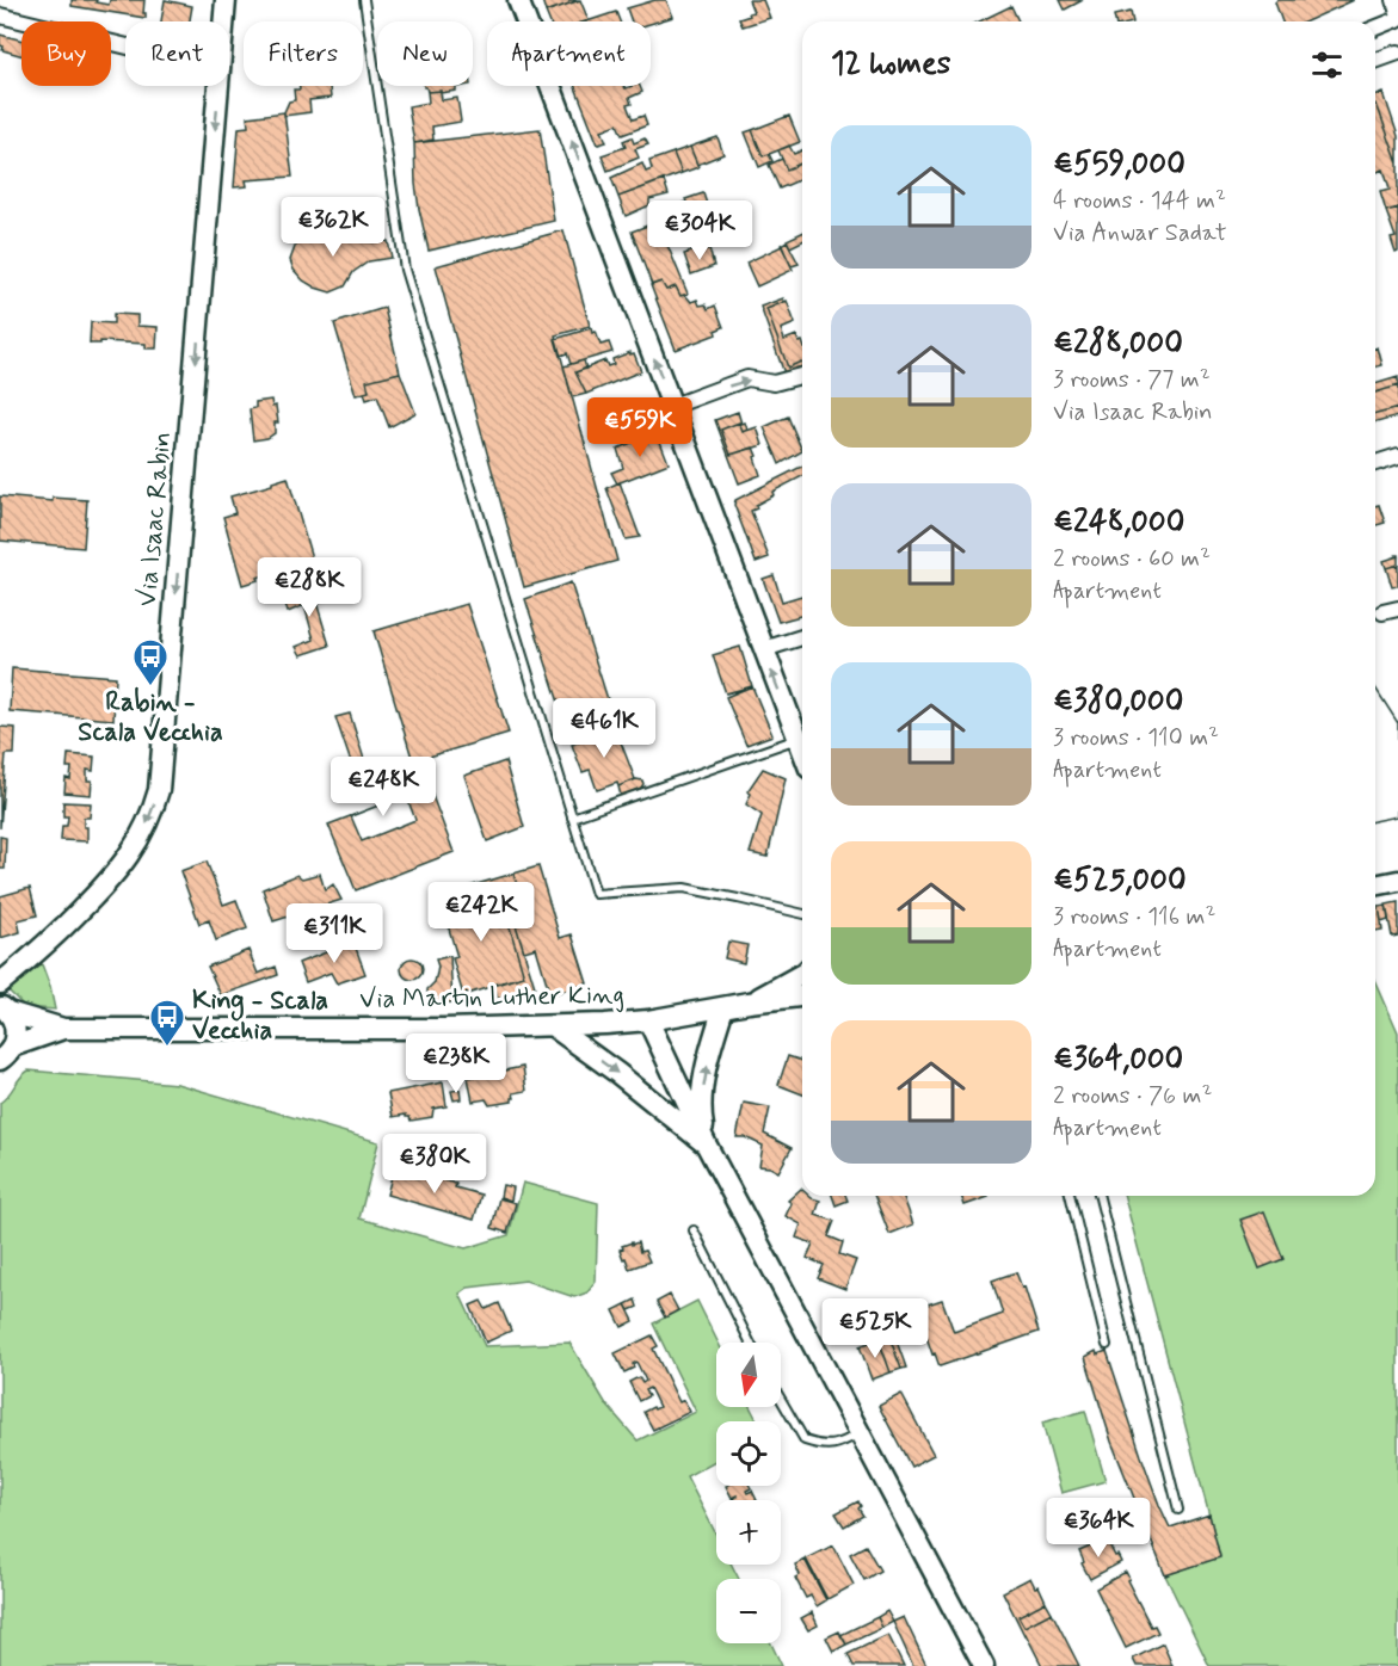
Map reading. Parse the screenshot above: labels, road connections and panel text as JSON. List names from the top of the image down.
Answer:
{
  "streets": {
    "street": ["Via Isaac Rabin", "Via Martin Luther King"]
  },
  "one_way": ["Via Isaac Rabin"],
  "places": {
    "bus stop": ["Rabin - Scala Vecchia", "King - Scala Vecchia"]
  },
  "north": "bottom",
  "page": {
    "chip": [
      "Buy",
      "Rent",
      "Filters",
      "New",
      "Apartment"
    ],
    "heading": "12 homes",
    "list": [
      {
        "name": "€559,000",
        "note": "4 rooms · 144 m² · Via Anwar Sadat"
      },
      {
        "name": "€288,000",
        "note": "3 rooms · 77 m² · Via Isaac Rabin"
      },
      {
        "name": "€248,000",
        "note": "2 rooms · 60 m² · Apartment"
      },
      {
        "name": "€380,000",
        "note": "3 rooms · 110 m² · Apartment"
      },
      {
        "name": "€525,000",
        "note": "3 rooms · 116 m² · Apartment"
      },
      {
        "name": "€364,000",
        "note": "2 rooms · 76 m² · Apartment"
      }
    ],
    "price": [
      "€362K",
      "€304K",
      "€559K",
      "€288K",
      "€461K",
      "€248K",
      "€242K",
      "€311K",
      "€238K",
      "€380K",
      "€525K",
      "€364K"
    ],
    "map_buttons": ["+", "−"]
  }
}
